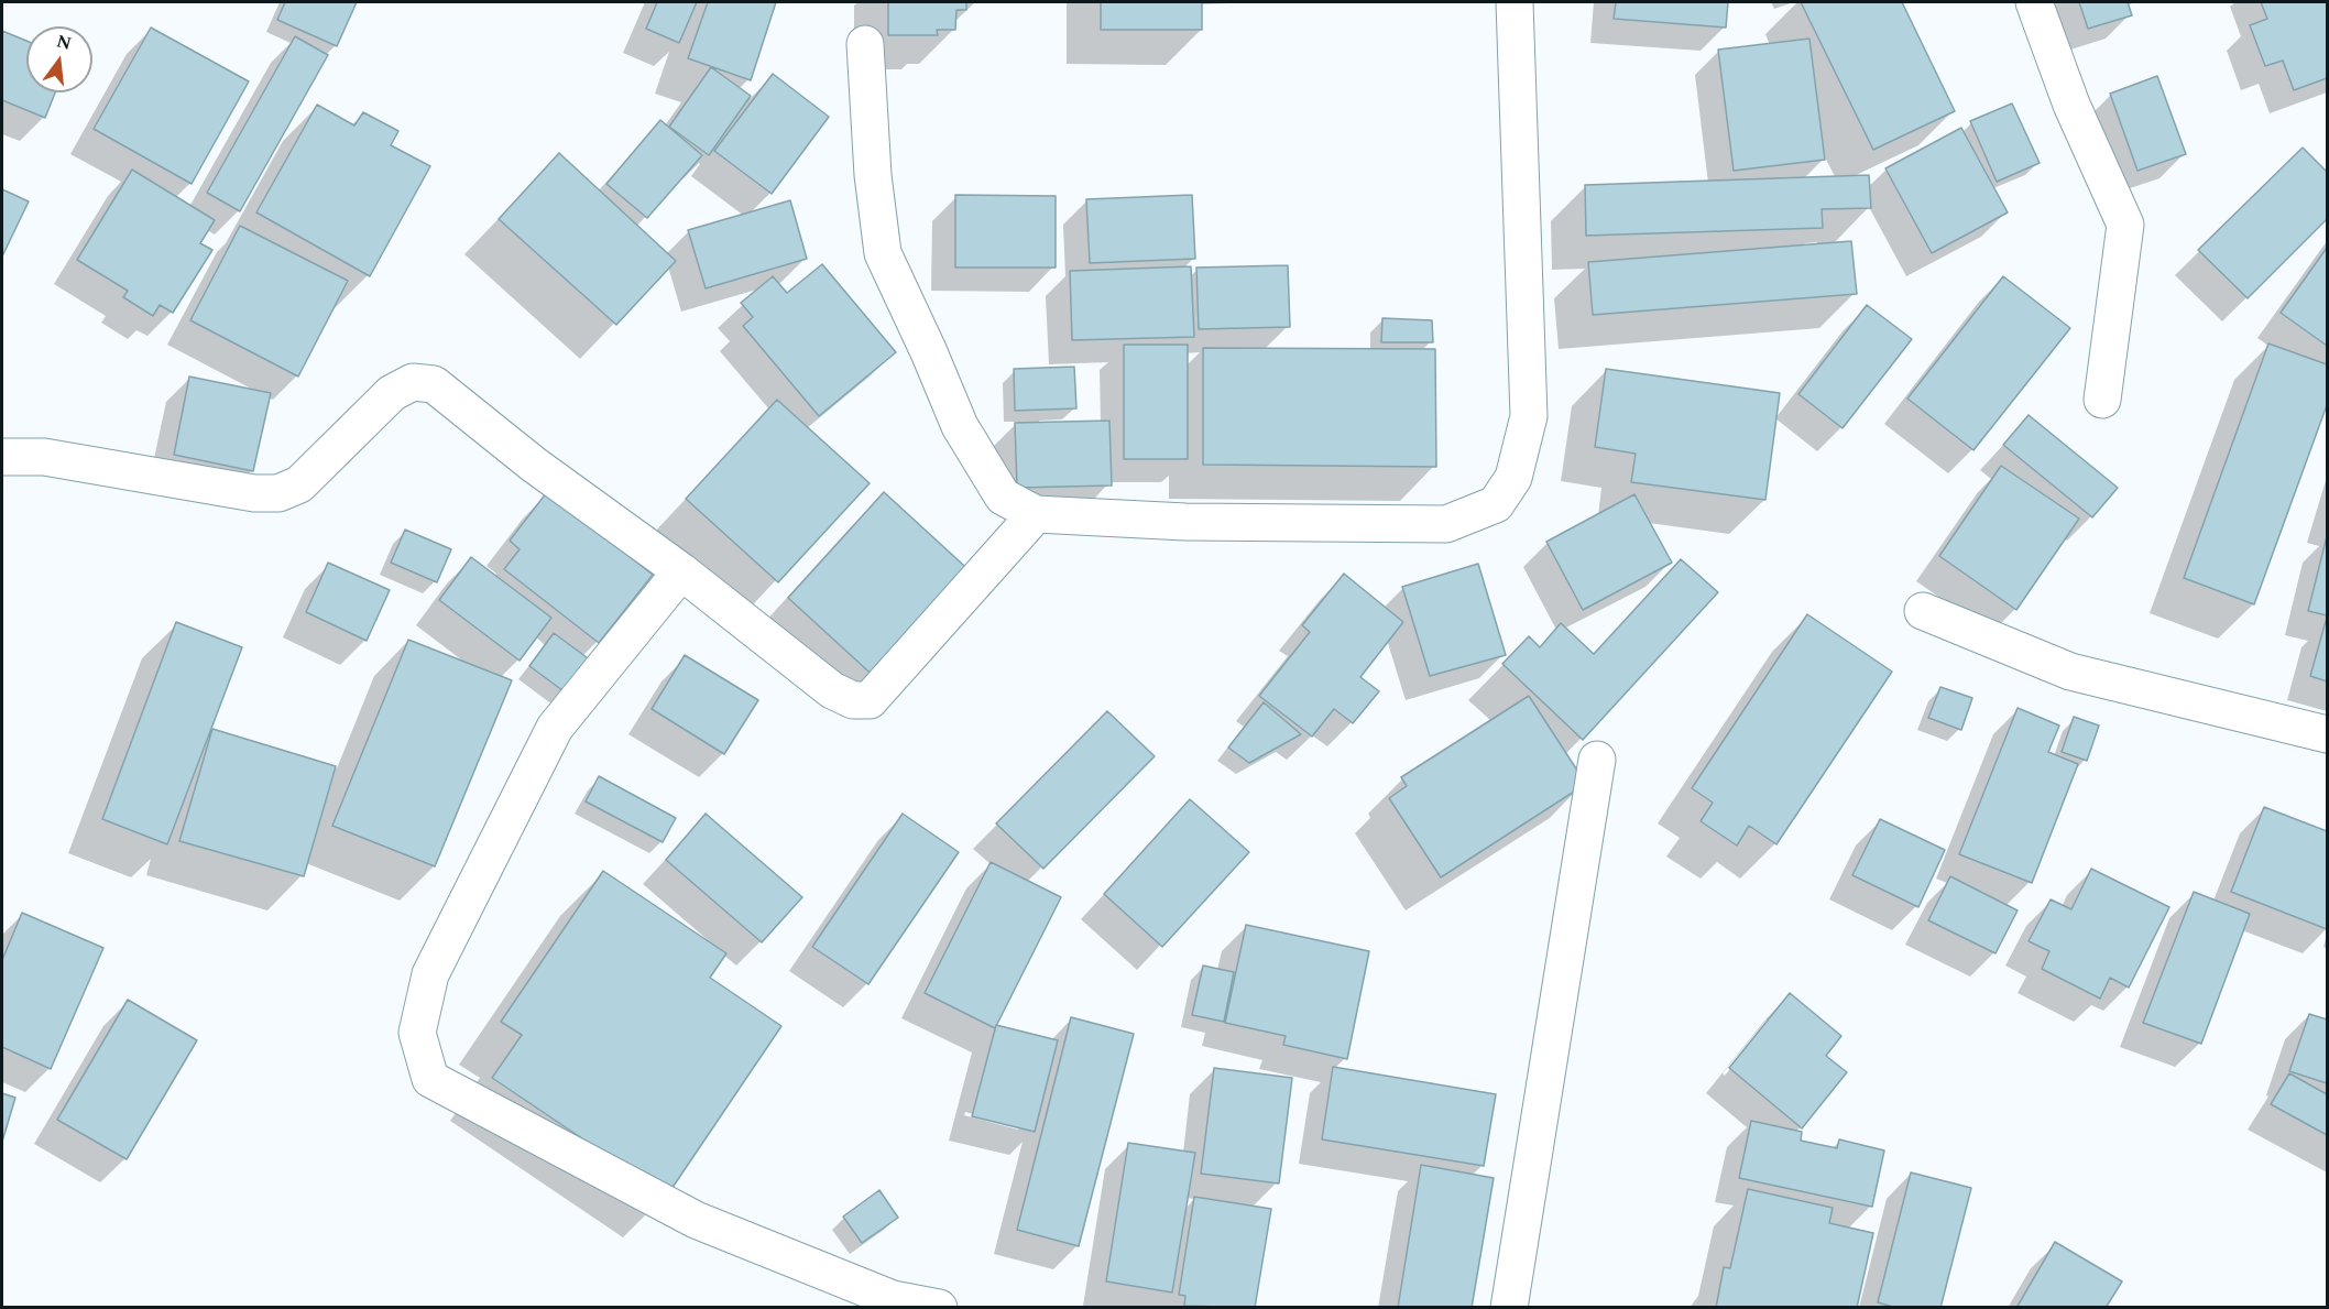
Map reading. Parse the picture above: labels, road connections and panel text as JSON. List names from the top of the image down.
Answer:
{
  "north": "top"
}
